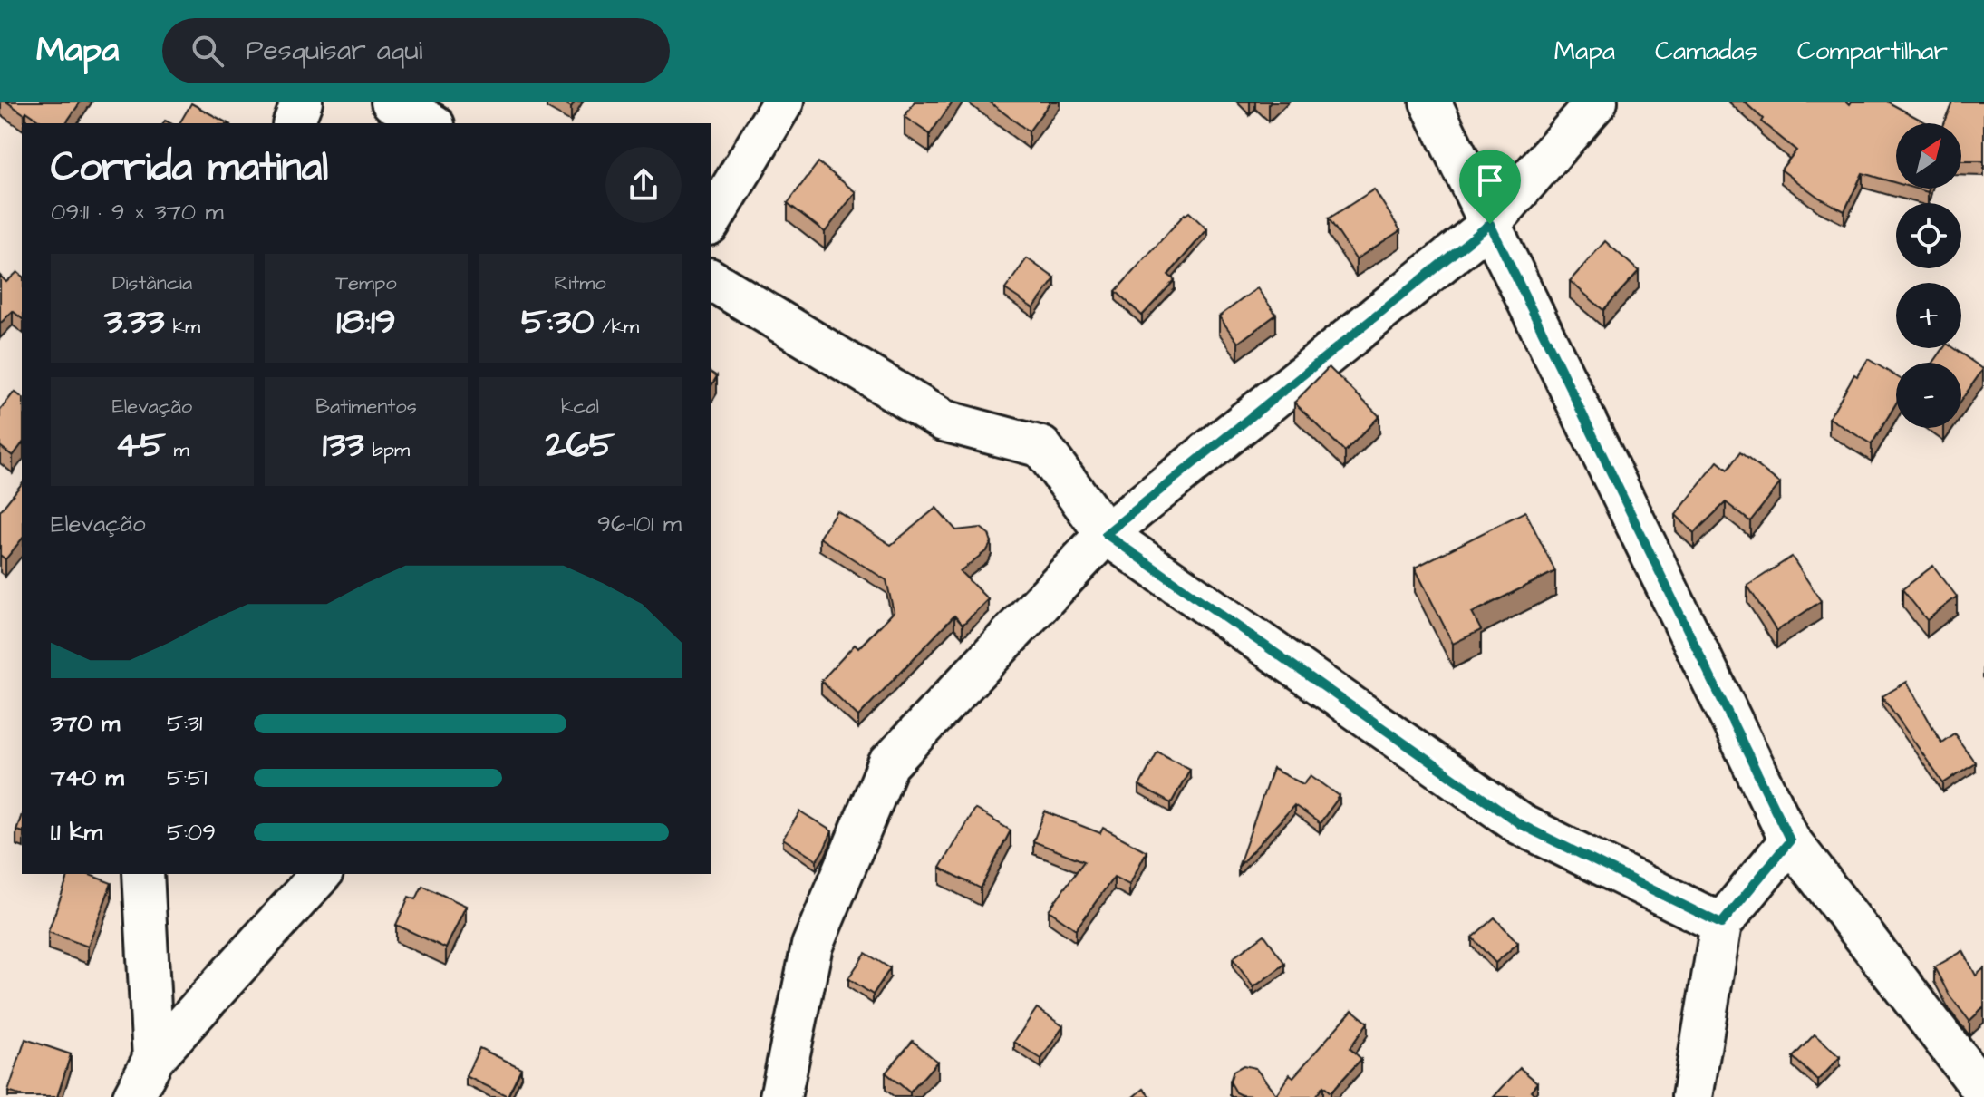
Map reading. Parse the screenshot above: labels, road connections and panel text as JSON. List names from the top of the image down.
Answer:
{
  "north": "top right",
  "page": {
    "header": "Mapa",
    "search": "Pesquisar aqui",
    "nav": ["Mapa", "Camadas", "Compartilhar"],
    "map_buttons": ["+", "−"],
    "heading": ["Corrida matinal", "09:11 · 9 × 370 m"],
    "stats": [
      ["Distância", "3.33 km"],
      ["Tempo", "18:19"],
      ["Ritmo", "5:30 /km"],
      ["Elevação", "45 m"],
      ["Batimentos", "133 bpm"],
      ["kcal", "265"]
    ],
    "chart": ["Elevação", "96–101 m"],
    "list": [
      {
        "name": "370 m",
        "note": "5:31"
      },
      {
        "name": "740 m",
        "note": "5:51"
      },
      {
        "name": "1.1 km",
        "note": "5:09"
      }
    ]
  }
}
